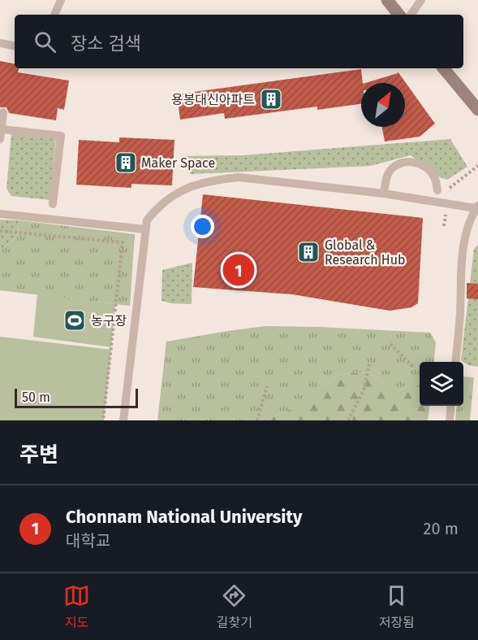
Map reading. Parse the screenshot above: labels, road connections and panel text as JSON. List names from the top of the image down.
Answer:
{
  "places": {
    "building": ["용봉대신아파트", "Maker Space", "Global & Research Hub"],
    "sports": ["농구장"]
  },
  "scale_bar": "50 m",
  "north": "top right",
  "page": {
    "search": "장소 검색",
    "pins": "1",
    "scale": "50 m",
    "heading": "주변",
    "list": [
      {
        "mark": "1",
        "name": "Chonnam National University",
        "note": "대학교",
        "value": "20 m"
      }
    ],
    "nav": ["지도", "길찾기", "저장됨"]
  }
}
